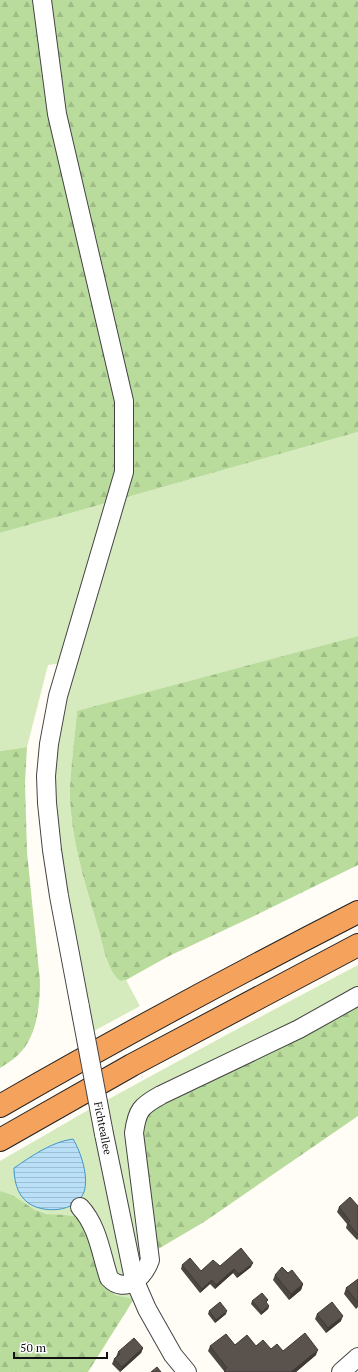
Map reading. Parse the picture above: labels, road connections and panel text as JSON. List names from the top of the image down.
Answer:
{
  "streets": {
    "street": ["Fichteallee"]
  },
  "scale_bar": "50 m"
}
